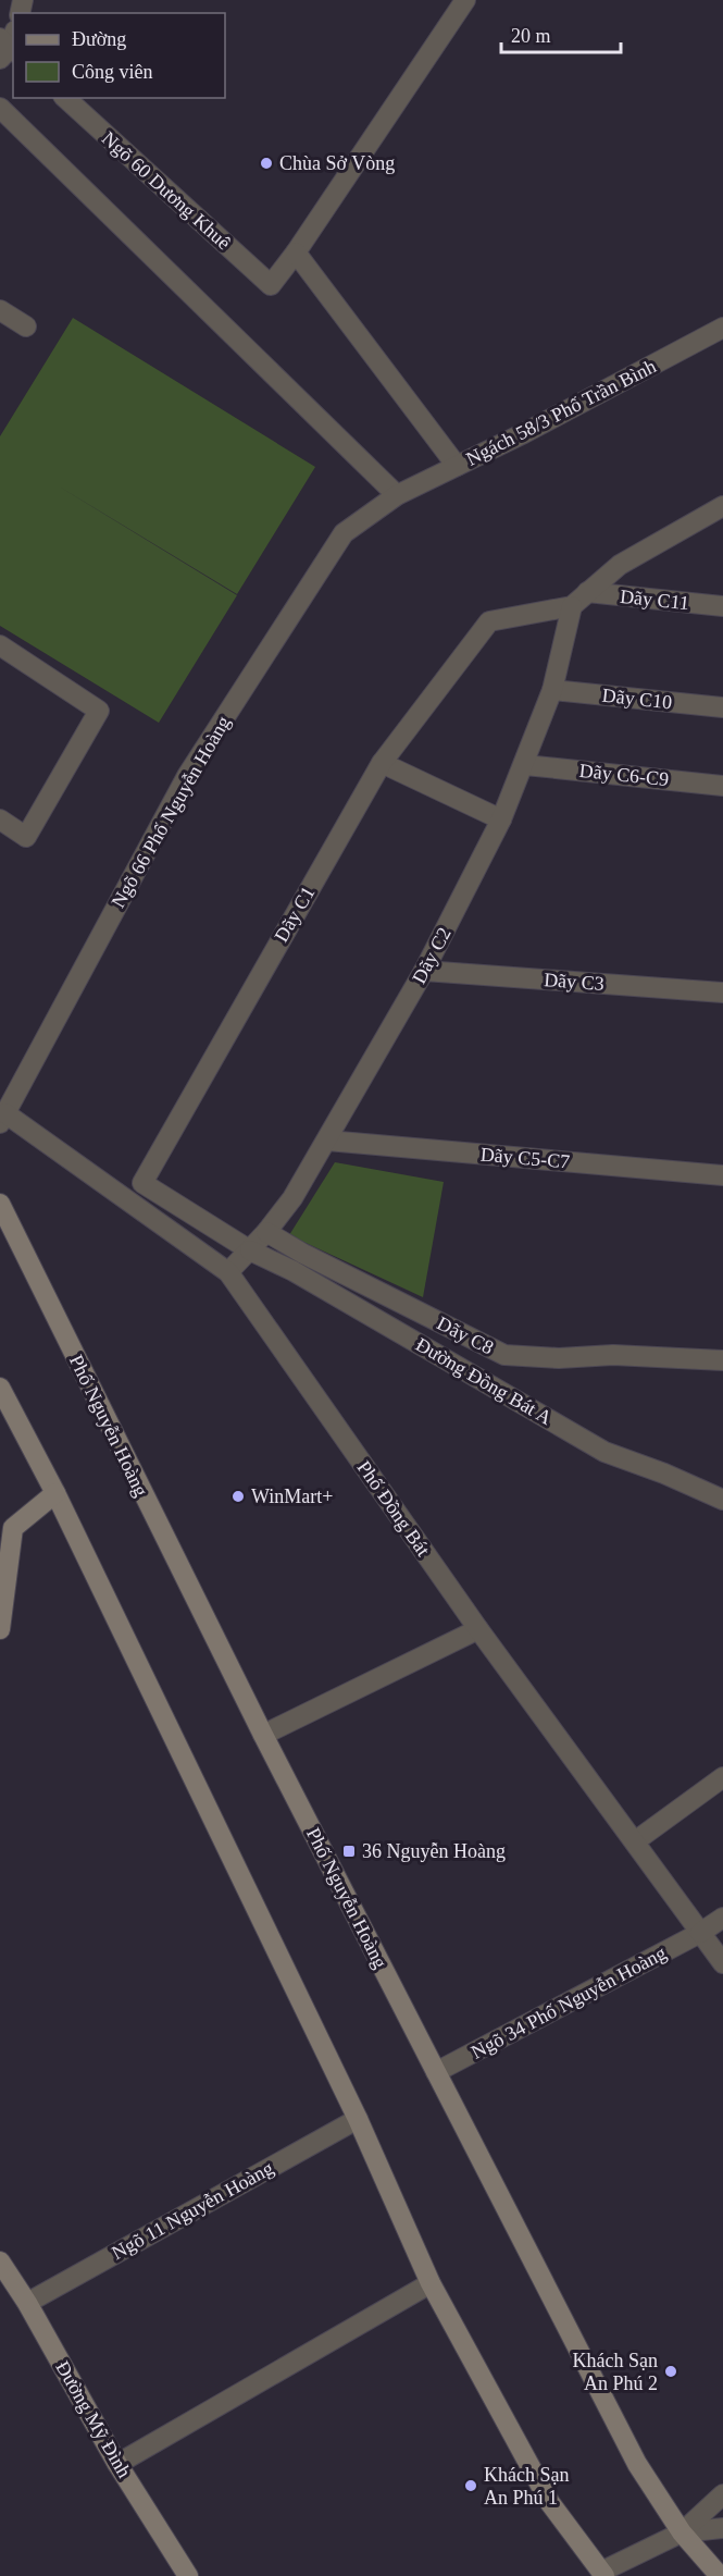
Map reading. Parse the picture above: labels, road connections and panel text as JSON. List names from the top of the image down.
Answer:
{
  "streets": {
    "main road": ["Phố Nguyễn Hoàng", "Đường Mỹ Đình"],
    "street": [
      "Ngõ 60 Dương Khuê",
      "Ngách 58/3 Phố Trần Bình",
      "Dãy C11",
      "Dãy C10",
      "Dãy C6-C9",
      "Ngõ 66 Phố Nguyễn Hoàng",
      "Dãy C1",
      "Dãy C2",
      "Dãy C3",
      "Dãy C5-C7",
      "Dãy C8",
      "Đường Đồng Bát A",
      "Phố Đồng Bát",
      "Ngõ 34 Phố Nguyễn Hoàng",
      "Ngõ 11 Nguyễn Hoàng"
    ]
  },
  "crossings": [
    ["Ngách 58/3 Phố Trần Bình", "Ngõ 66 Phố Nguyễn Hoàng"],
    ["Dãy C10", "Dãy C2"],
    ["Dãy C6-C9", "Dãy C2"],
    ["Ngõ 66 Phố Nguyễn Hoàng", "Phố Đồng Bát"],
    ["Dãy C1", "Dãy C2"],
    ["Dãy C1", "Đường Đồng Bát A"],
    ["Dãy C2", "Dãy C3"],
    ["Dãy C2", "Dãy C5-C7"],
    ["Dãy C2", "Dãy C8"],
    ["Dãy C2", "Đường Đồng Bát A"],
    ["Dãy C2", "Phố Đồng Bát"],
    ["Phố Nguyễn Hoàng", "Ngõ 34 Phố Nguyễn Hoàng"],
    ["Phố Đồng Bát", "Ngõ 34 Phố Nguyễn Hoàng"],
    ["Ngõ 11 Nguyễn Hoàng", "Đường Mỹ Đình"]
  ],
  "places": {
    "other": [
      "Chùa Sở Vòng",
      "WinMart+",
      "Khách Sạn An Phú 2",
      "Khách Sạn An Phú 1"
    ],
    "transit": ["36 Nguyễn Hoàng"]
  },
  "legend": ["Đường", "Công viên"],
  "scale_bar": "20 m"
}
